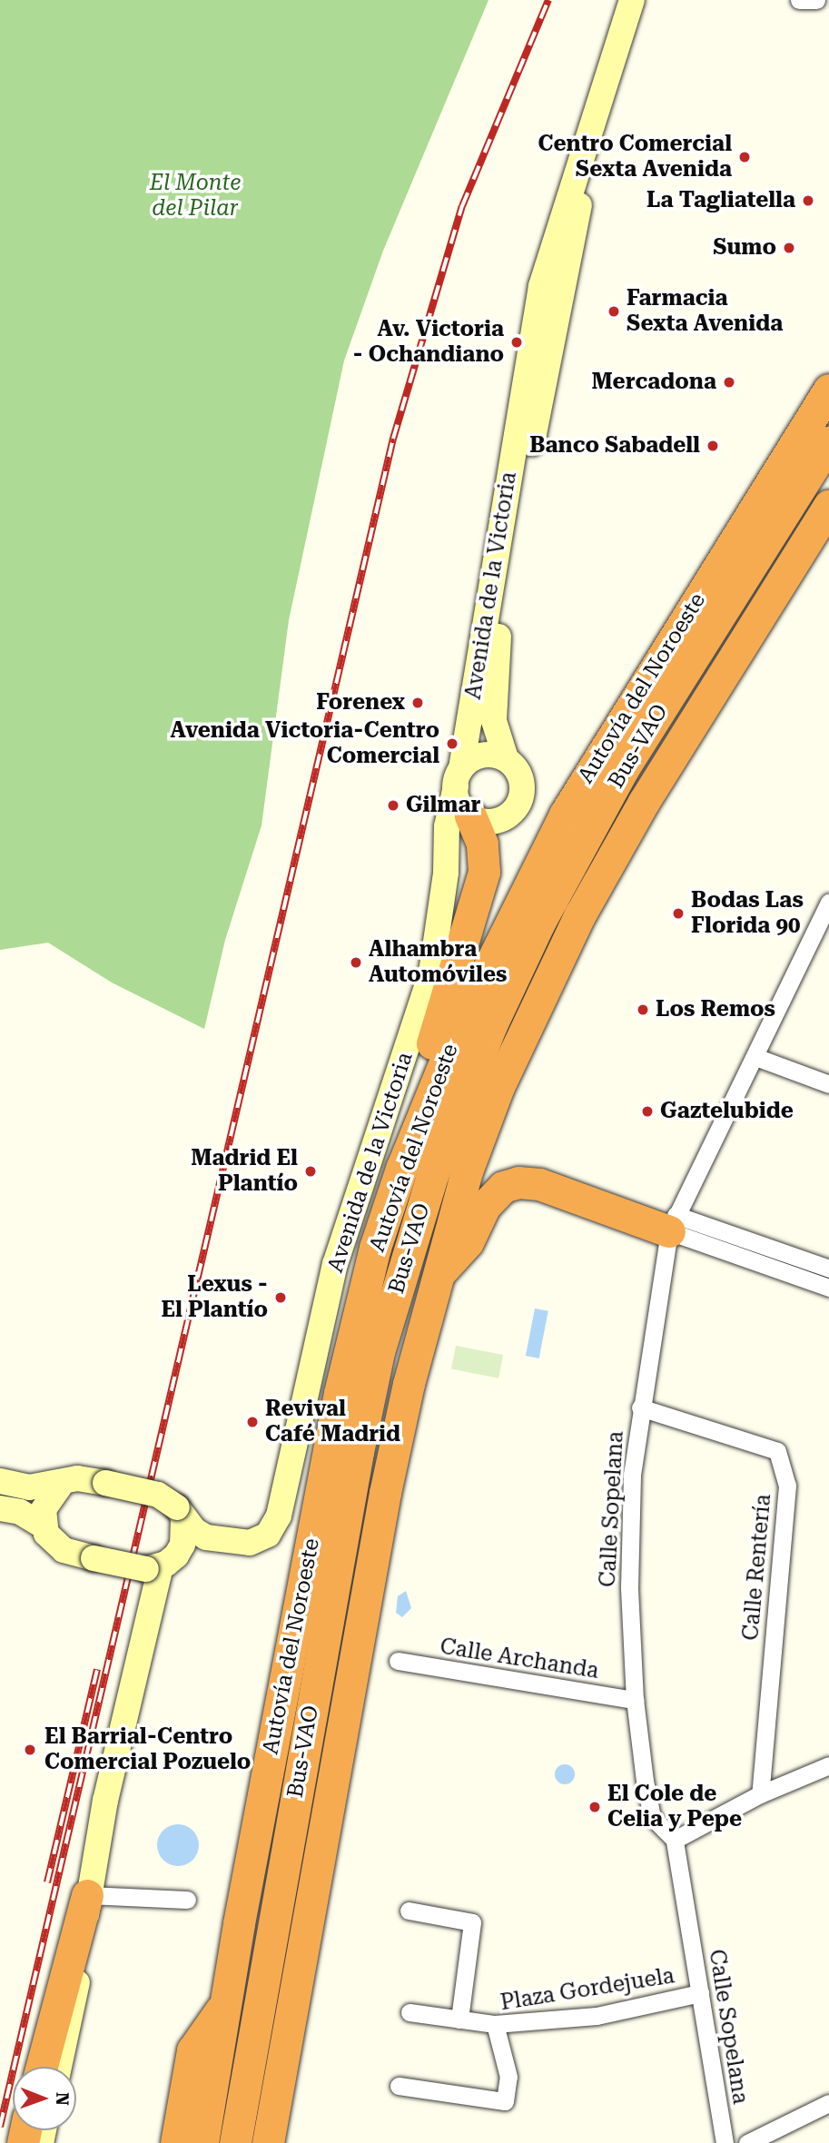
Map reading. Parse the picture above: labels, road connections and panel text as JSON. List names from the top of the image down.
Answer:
{
  "streets": {
    "highway": ["Autovía del Noroeste", "Bus-VAO"],
    "street": [
      "Avenida de la Victoria",
      "Calle Sopelana",
      "Calle Rentería",
      "Calle Archanda",
      "Plaza Gordejuela"
    ]
  },
  "crossings": [
    ["Calle Sopelana", "Calle Rentería"],
    ["Calle Sopelana", "Calle Archanda"],
    ["Calle Sopelana", "Plaza Gordejuela"]
  ],
  "parks": ["El Monte del Pilar"],
  "places": [
    "Centro Comercial Sexta Avenida",
    "La Tagliatella",
    "Sumo",
    "Farmacia Sexta Avenida",
    "Av. Victoria - Ochandiano",
    "Mercadona",
    "Banco Sabadell",
    "Forenex",
    "Avenida Victoria-Centro Comercial",
    "Gilmar",
    "Bodas Las Florida 90",
    "Alhambra Automóviles",
    "Los Remos",
    "Gaztelubide",
    "Madrid El Plantío",
    "Lexus - El Plantío",
    "Revival Café Madrid",
    "El Barrial-Centro Comercial Pozuelo",
    "El Cole de Celia y Pepe"
  ],
  "north": "right"
}
